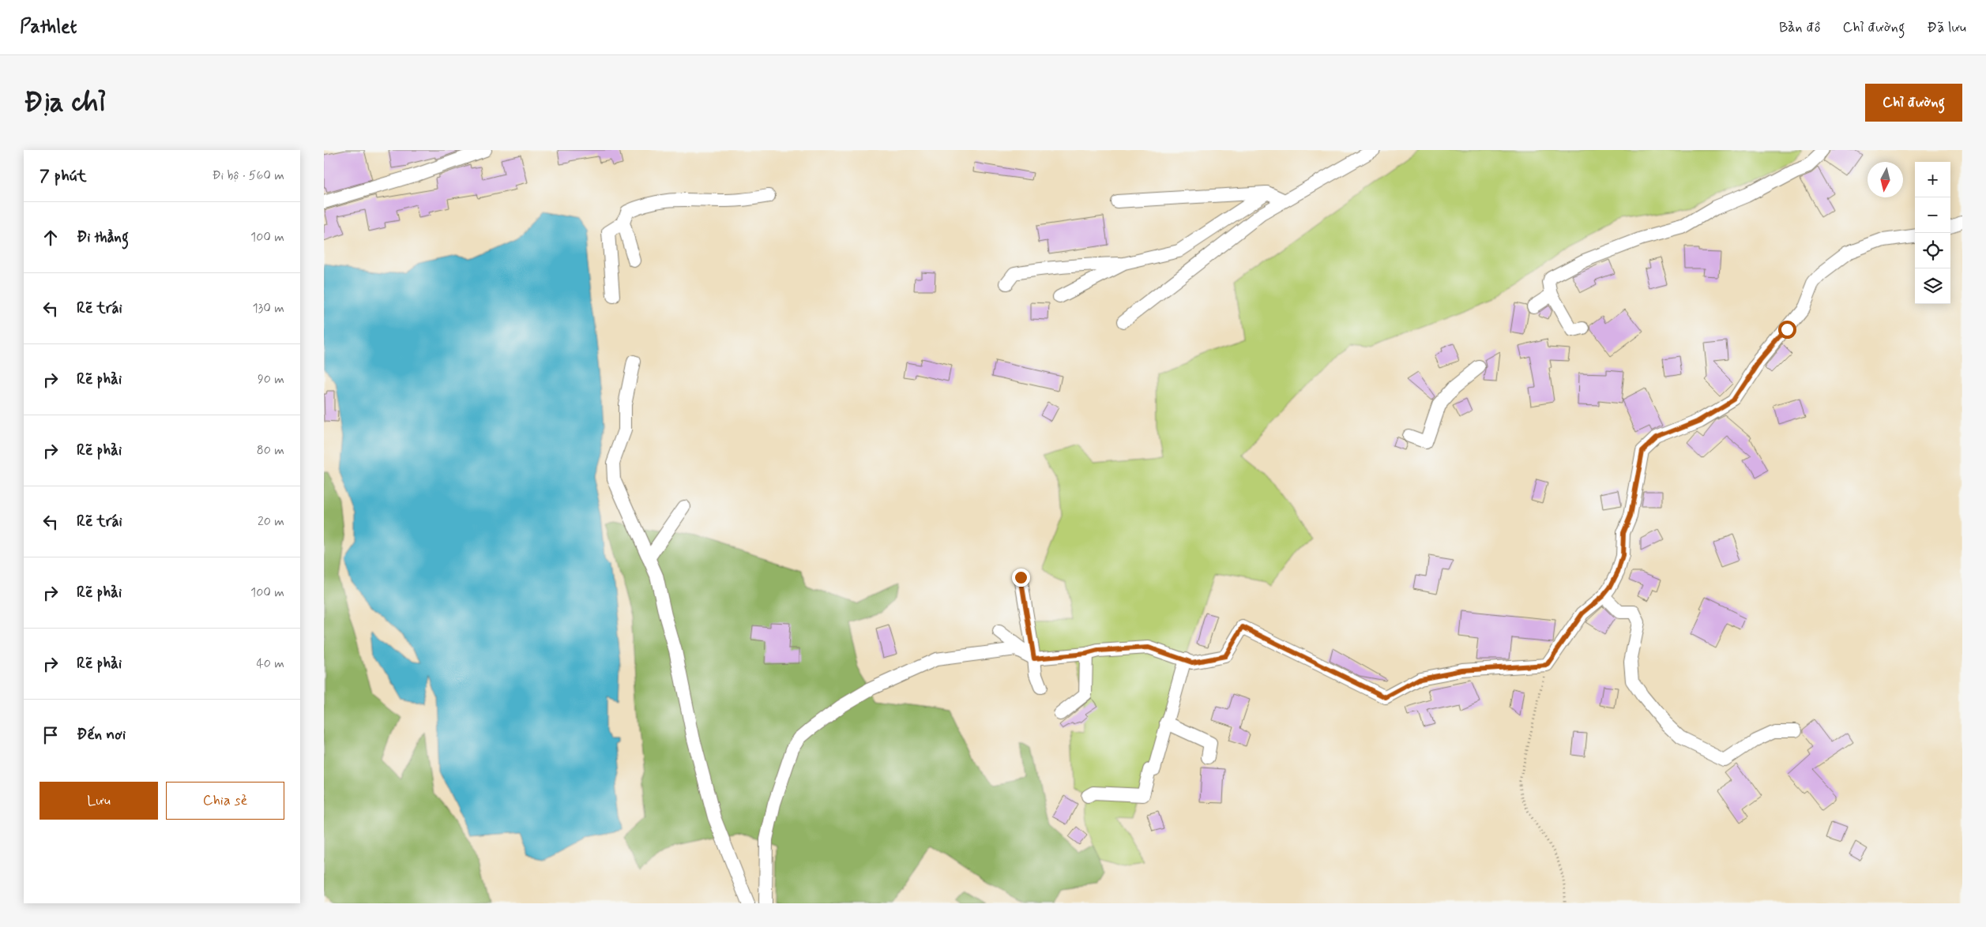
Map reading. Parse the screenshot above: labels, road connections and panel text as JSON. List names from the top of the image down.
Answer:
{
  "north": "bottom",
  "page": {
    "header": "Pathlet",
    "nav": ["Bản đồ", "Chỉ đường", "Đã lưu"],
    "buttons": [
      "Chỉ đường",
      ["Lưu", "Chia sẻ"]
    ],
    "title": "Địa chỉ",
    "heading": ["7 phút", "Đi bộ · 560 m"],
    "map_buttons": ["+", "−"],
    "list": [
      ["Đi thẳng", "100 m"],
      ["Rẽ trái", "130 m"],
      ["Rẽ phải", "90 m"],
      ["Rẽ phải", "80 m"],
      ["Rẽ trái", "20 m"],
      ["Rẽ phải", "100 m"],
      ["Rẽ phải", "40 m"],
      "Đến nơi"
    ]
  }
}
